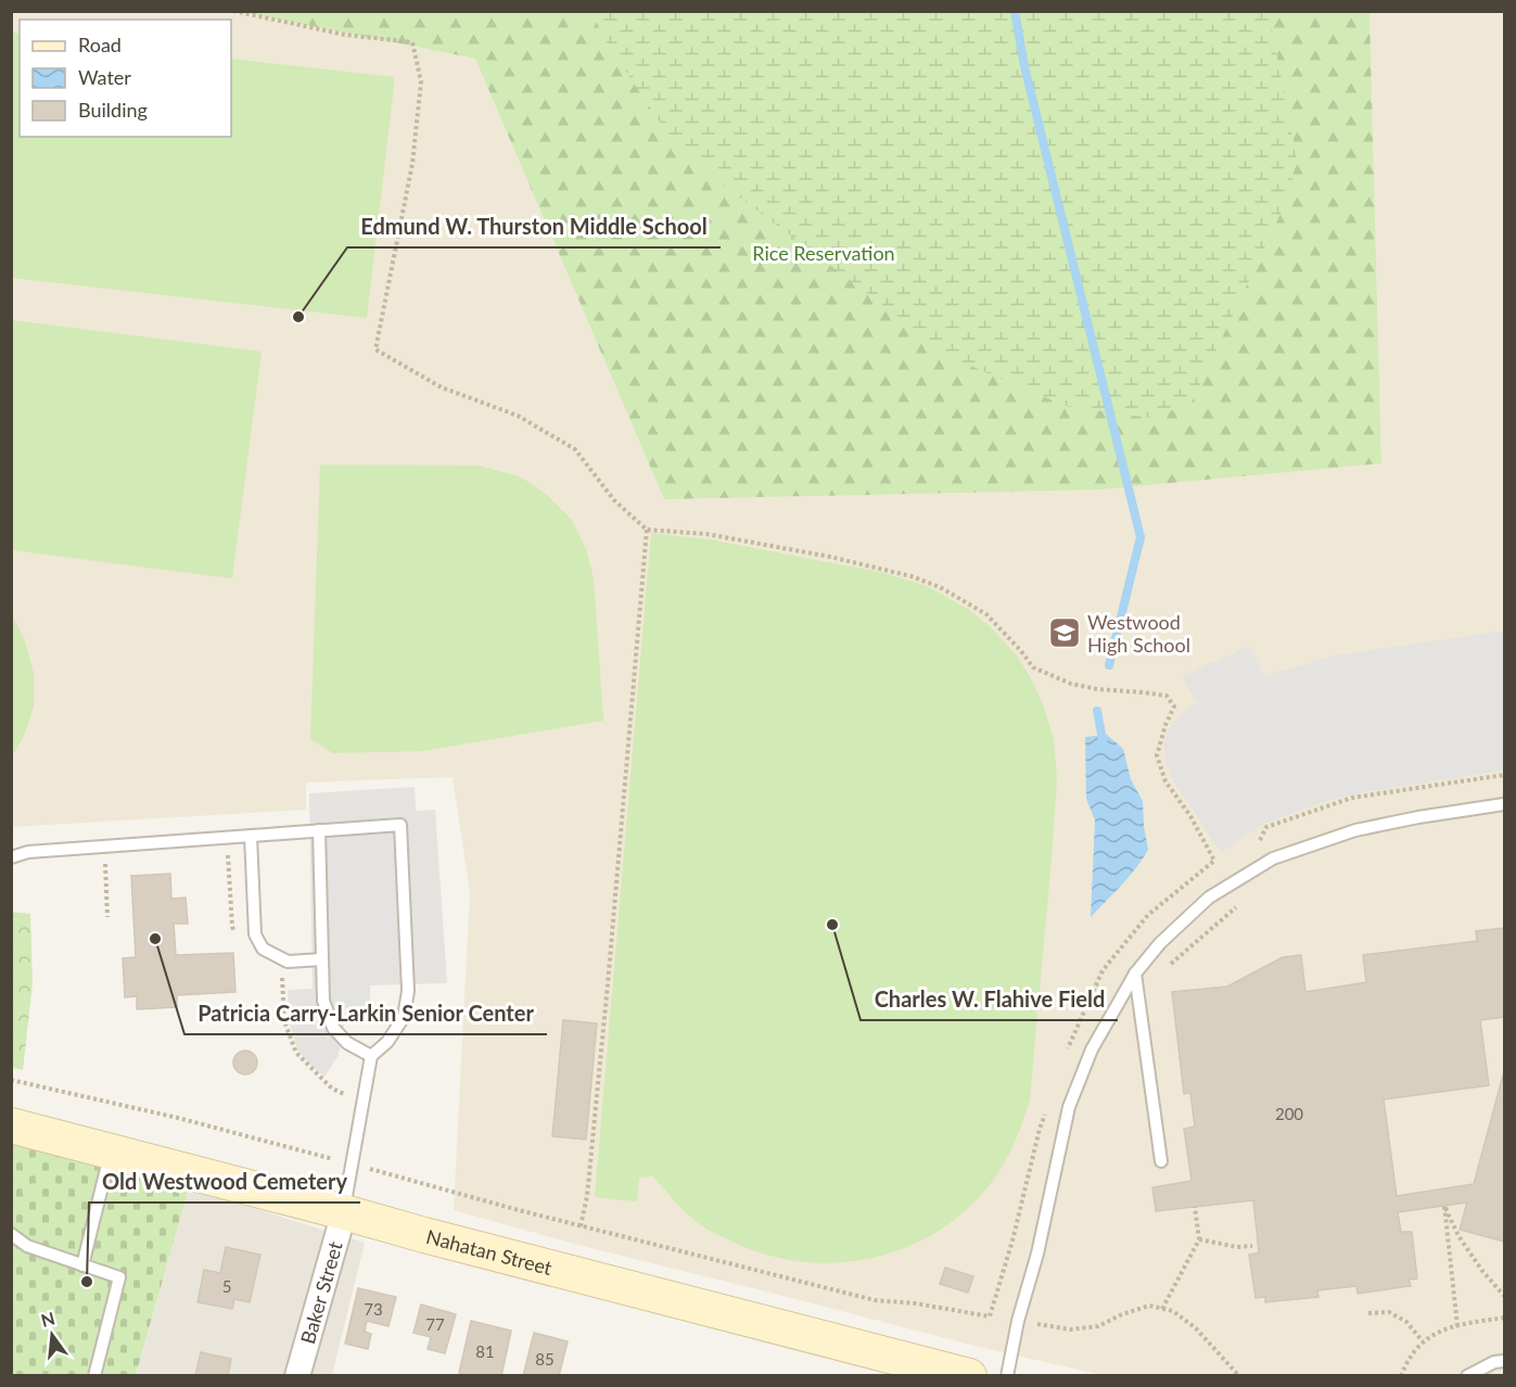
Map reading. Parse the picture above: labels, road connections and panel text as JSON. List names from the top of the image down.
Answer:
{
  "streets": {
    "main road": ["Nahatan Street"],
    "street": ["Baker Street"]
  },
  "crossings": [
    ["Nahatan Street", "Baker Street"]
  ],
  "parks": ["Rice Reservation"],
  "places": {
    "other": [
      "Edmund W. Thurston Middle School",
      "Charles W. Flahive Field",
      "Patricia Carry-Larkin Senior Center",
      "Old Westwood Cemetery"
    ],
    "school or university": ["Westwood High School"]
  },
  "house_numbers": [
    "200",
    "5",
    "73",
    "77",
    "81",
    "85"
  ],
  "legend": ["Road", "Water", "Building"],
  "north": "top"
}
